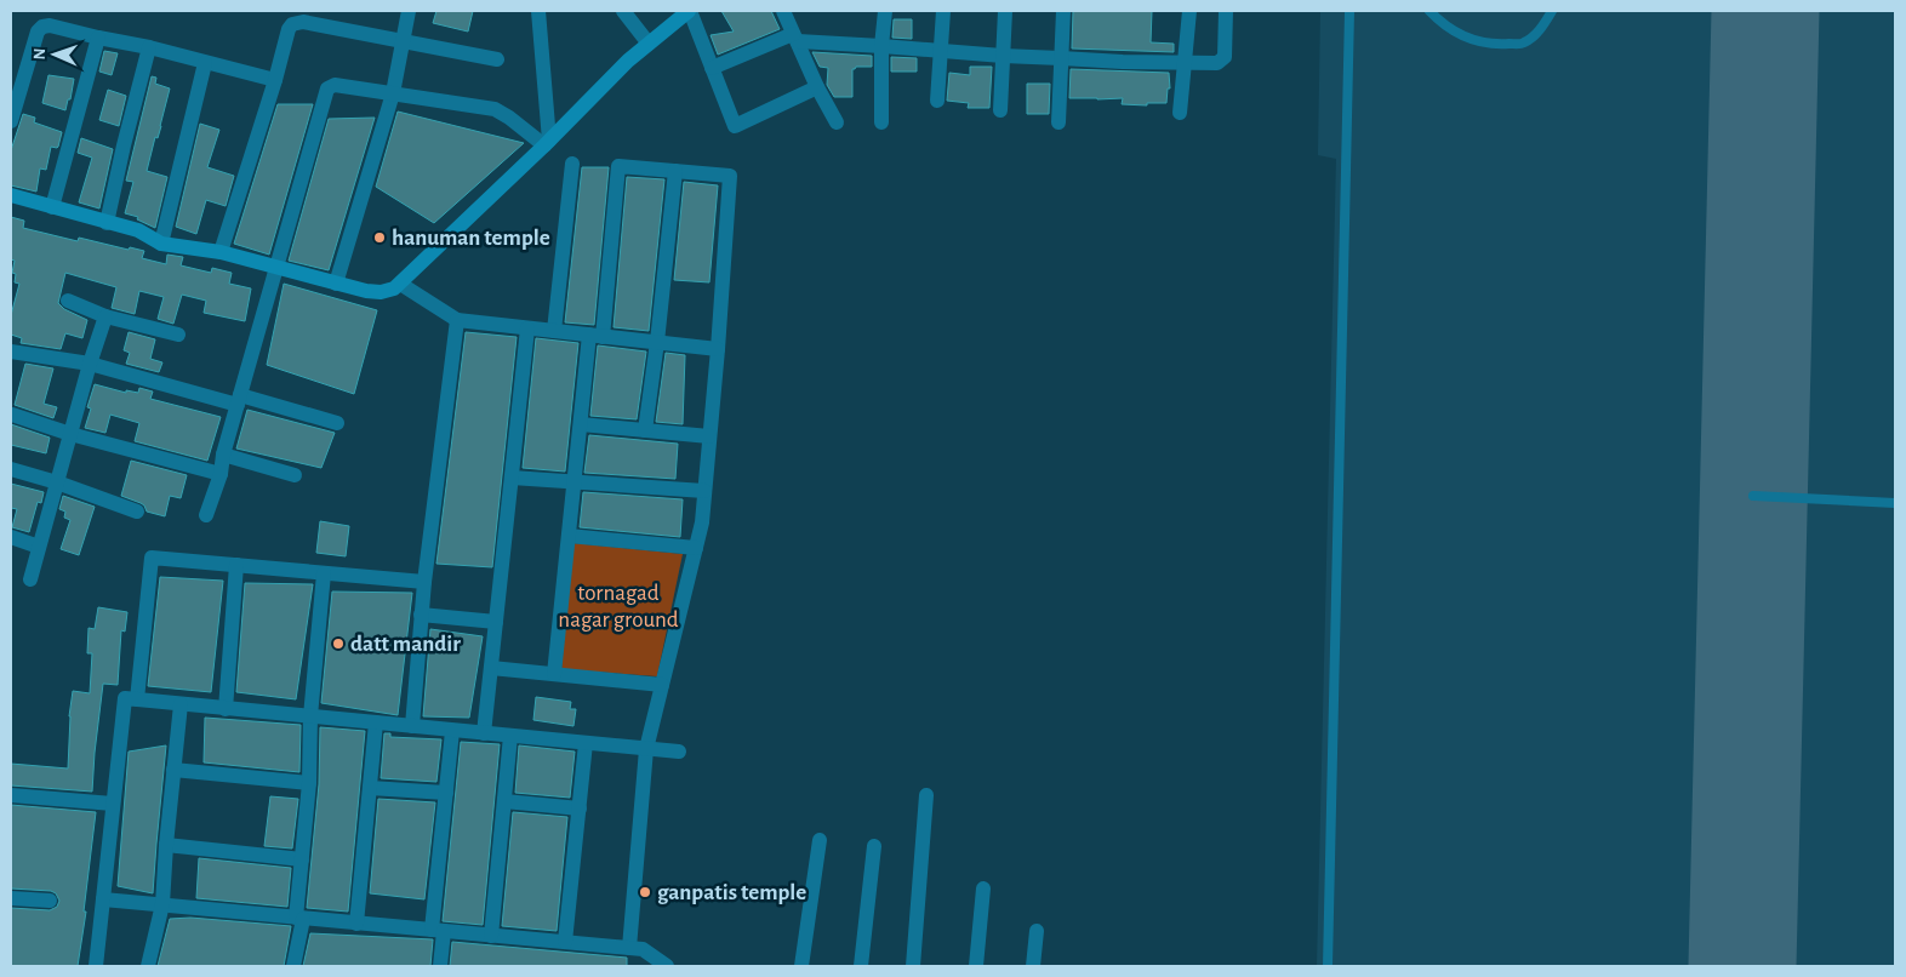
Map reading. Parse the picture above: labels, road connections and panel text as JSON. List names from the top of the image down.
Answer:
{
  "parks": ["tornagad nagar ground"],
  "places": ["hanuman temple", "datt mandir", "ganpatis temple"],
  "north": "left"
}
